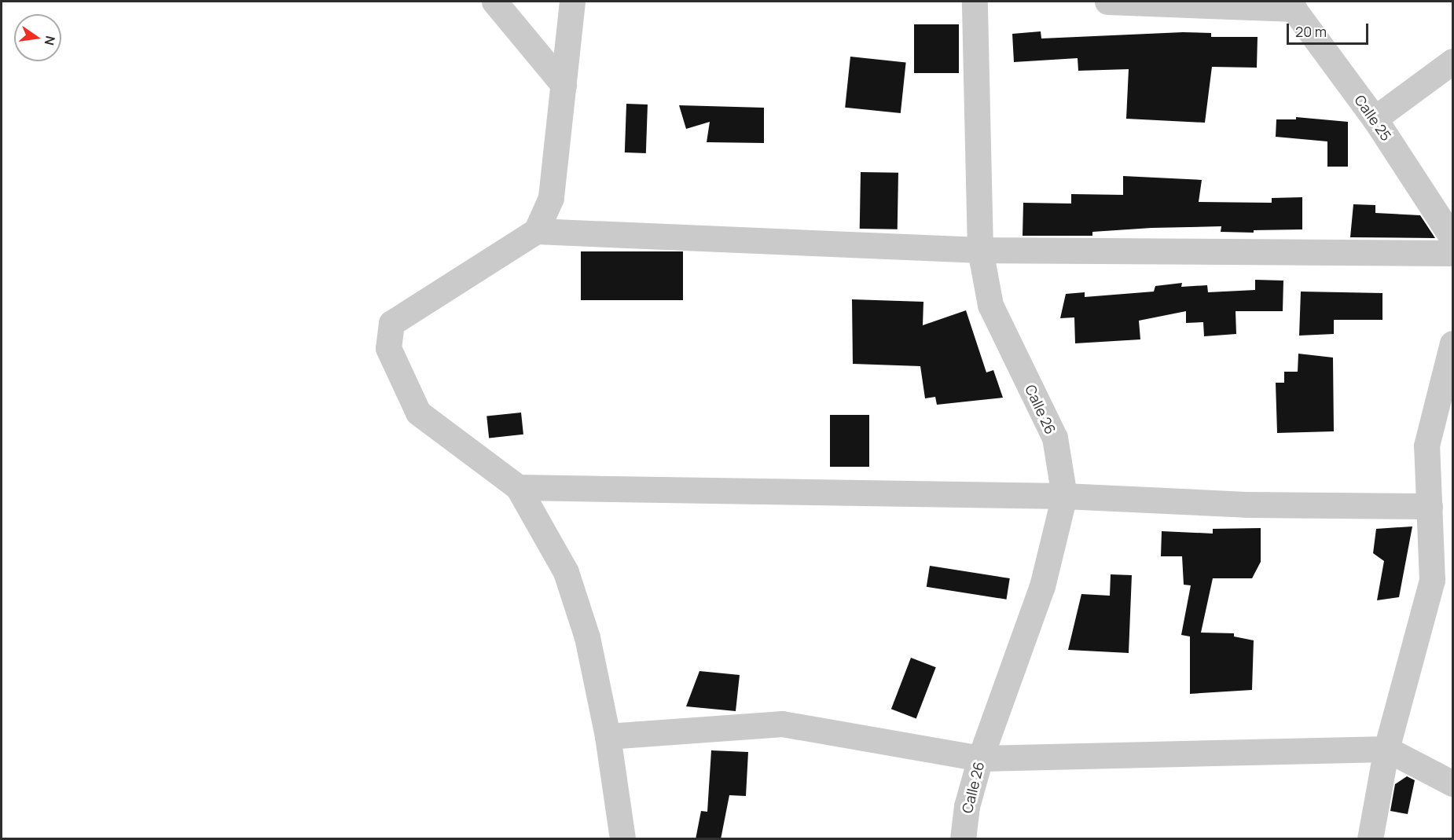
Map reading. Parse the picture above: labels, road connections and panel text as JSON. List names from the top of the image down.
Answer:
{
  "streets": {
    "street": ["Calle 25", "Calle 26"]
  },
  "scale_bar": "20 m",
  "north": "right"
}
